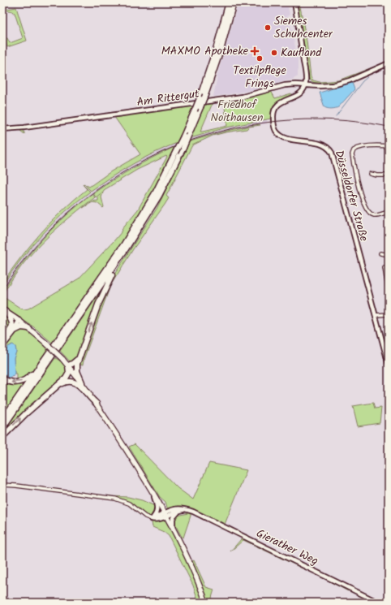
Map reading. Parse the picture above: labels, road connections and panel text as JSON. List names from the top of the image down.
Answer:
{
  "streets": {
    "street": ["Am Rittergut", "Düsseldorfer Straße", "Gierather Weg"]
  },
  "crossings": [
    ["Am Rittergut", "Düsseldorfer Straße"]
  ],
  "parks": ["Friedhof Noithausen"],
  "places": {
    "other": ["Siemes Schuhcenter", "Kaufland", "Textilpflege Frings"],
    "health": ["MAXMO Apotheke"]
  }
}
